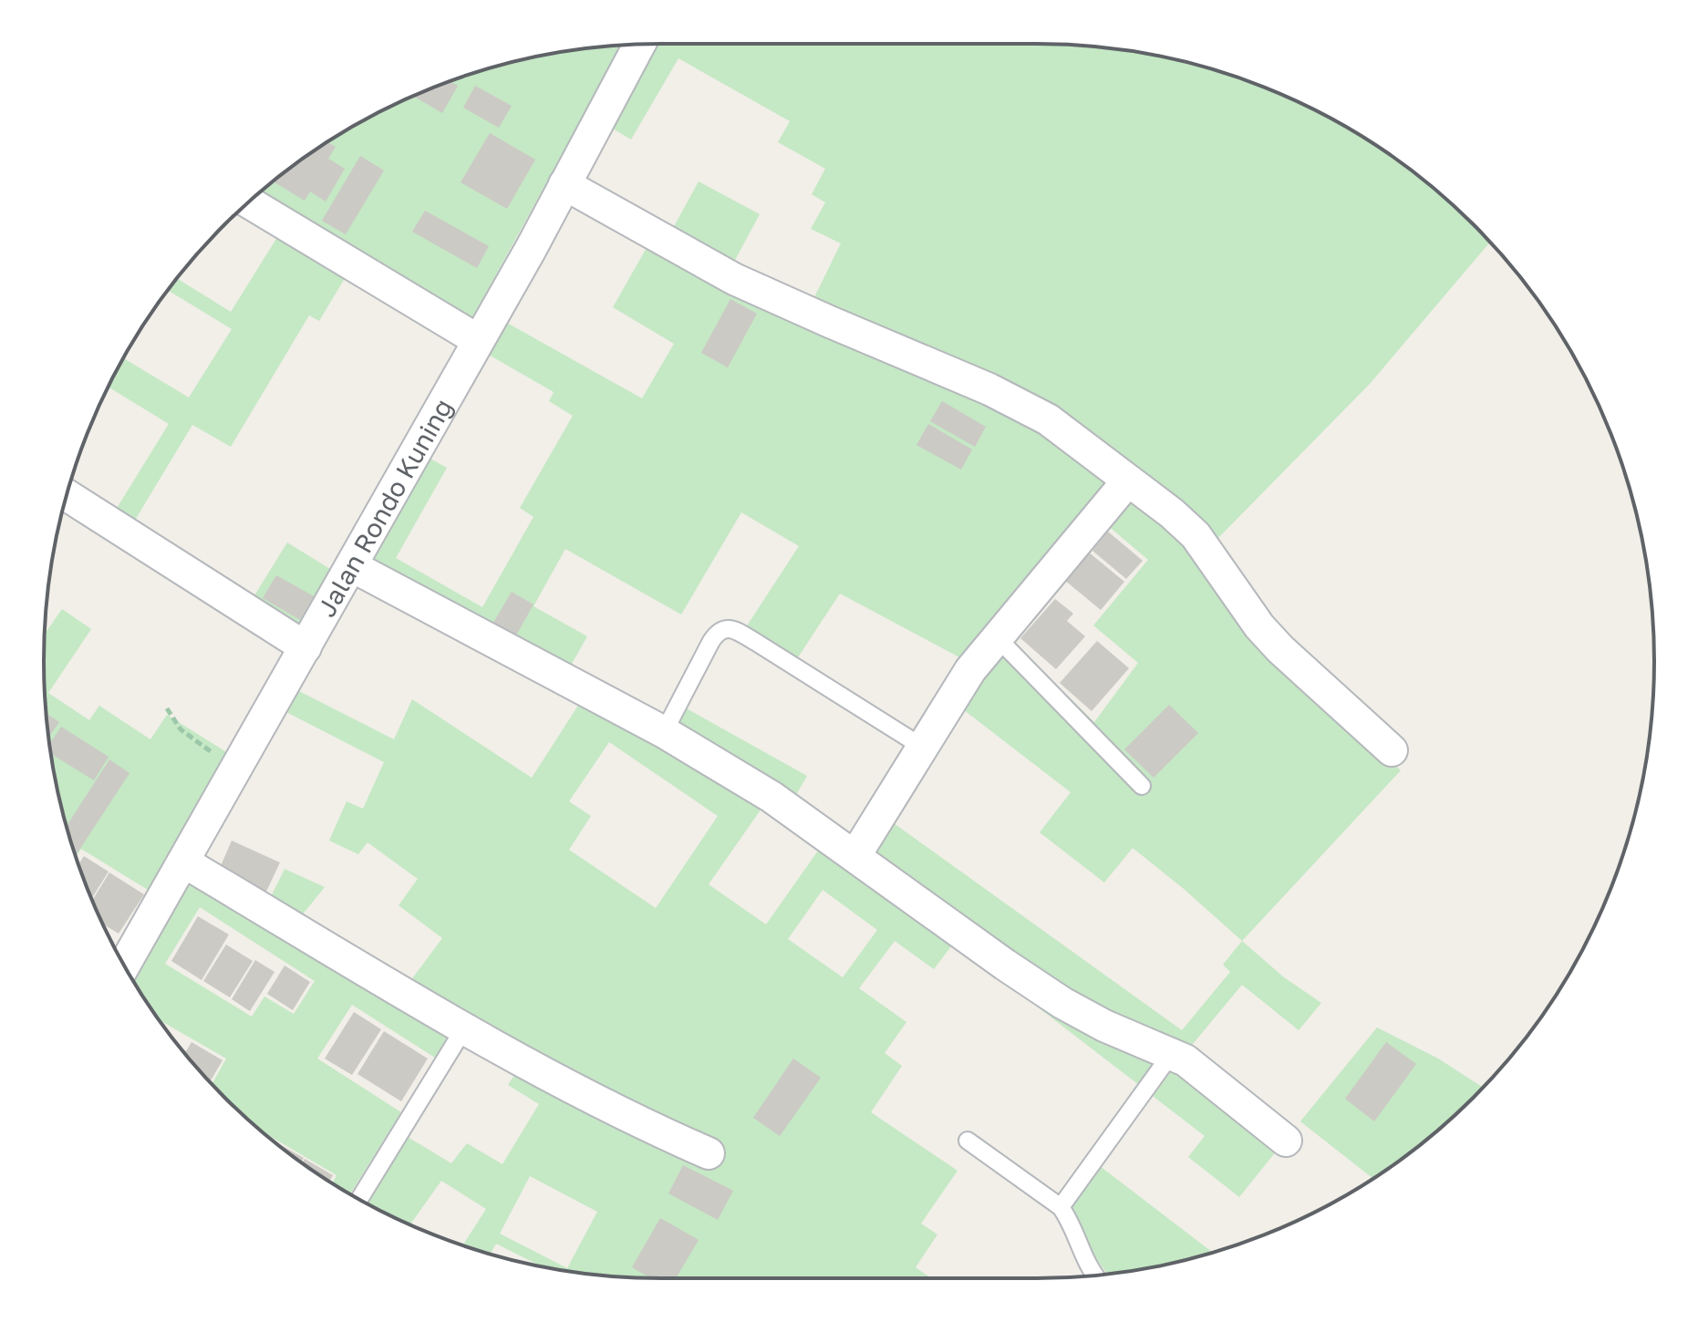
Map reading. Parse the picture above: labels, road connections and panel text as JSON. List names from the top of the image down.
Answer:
{
  "streets": {
    "street": ["Jalan Rondo Kuning"]
  }
}
